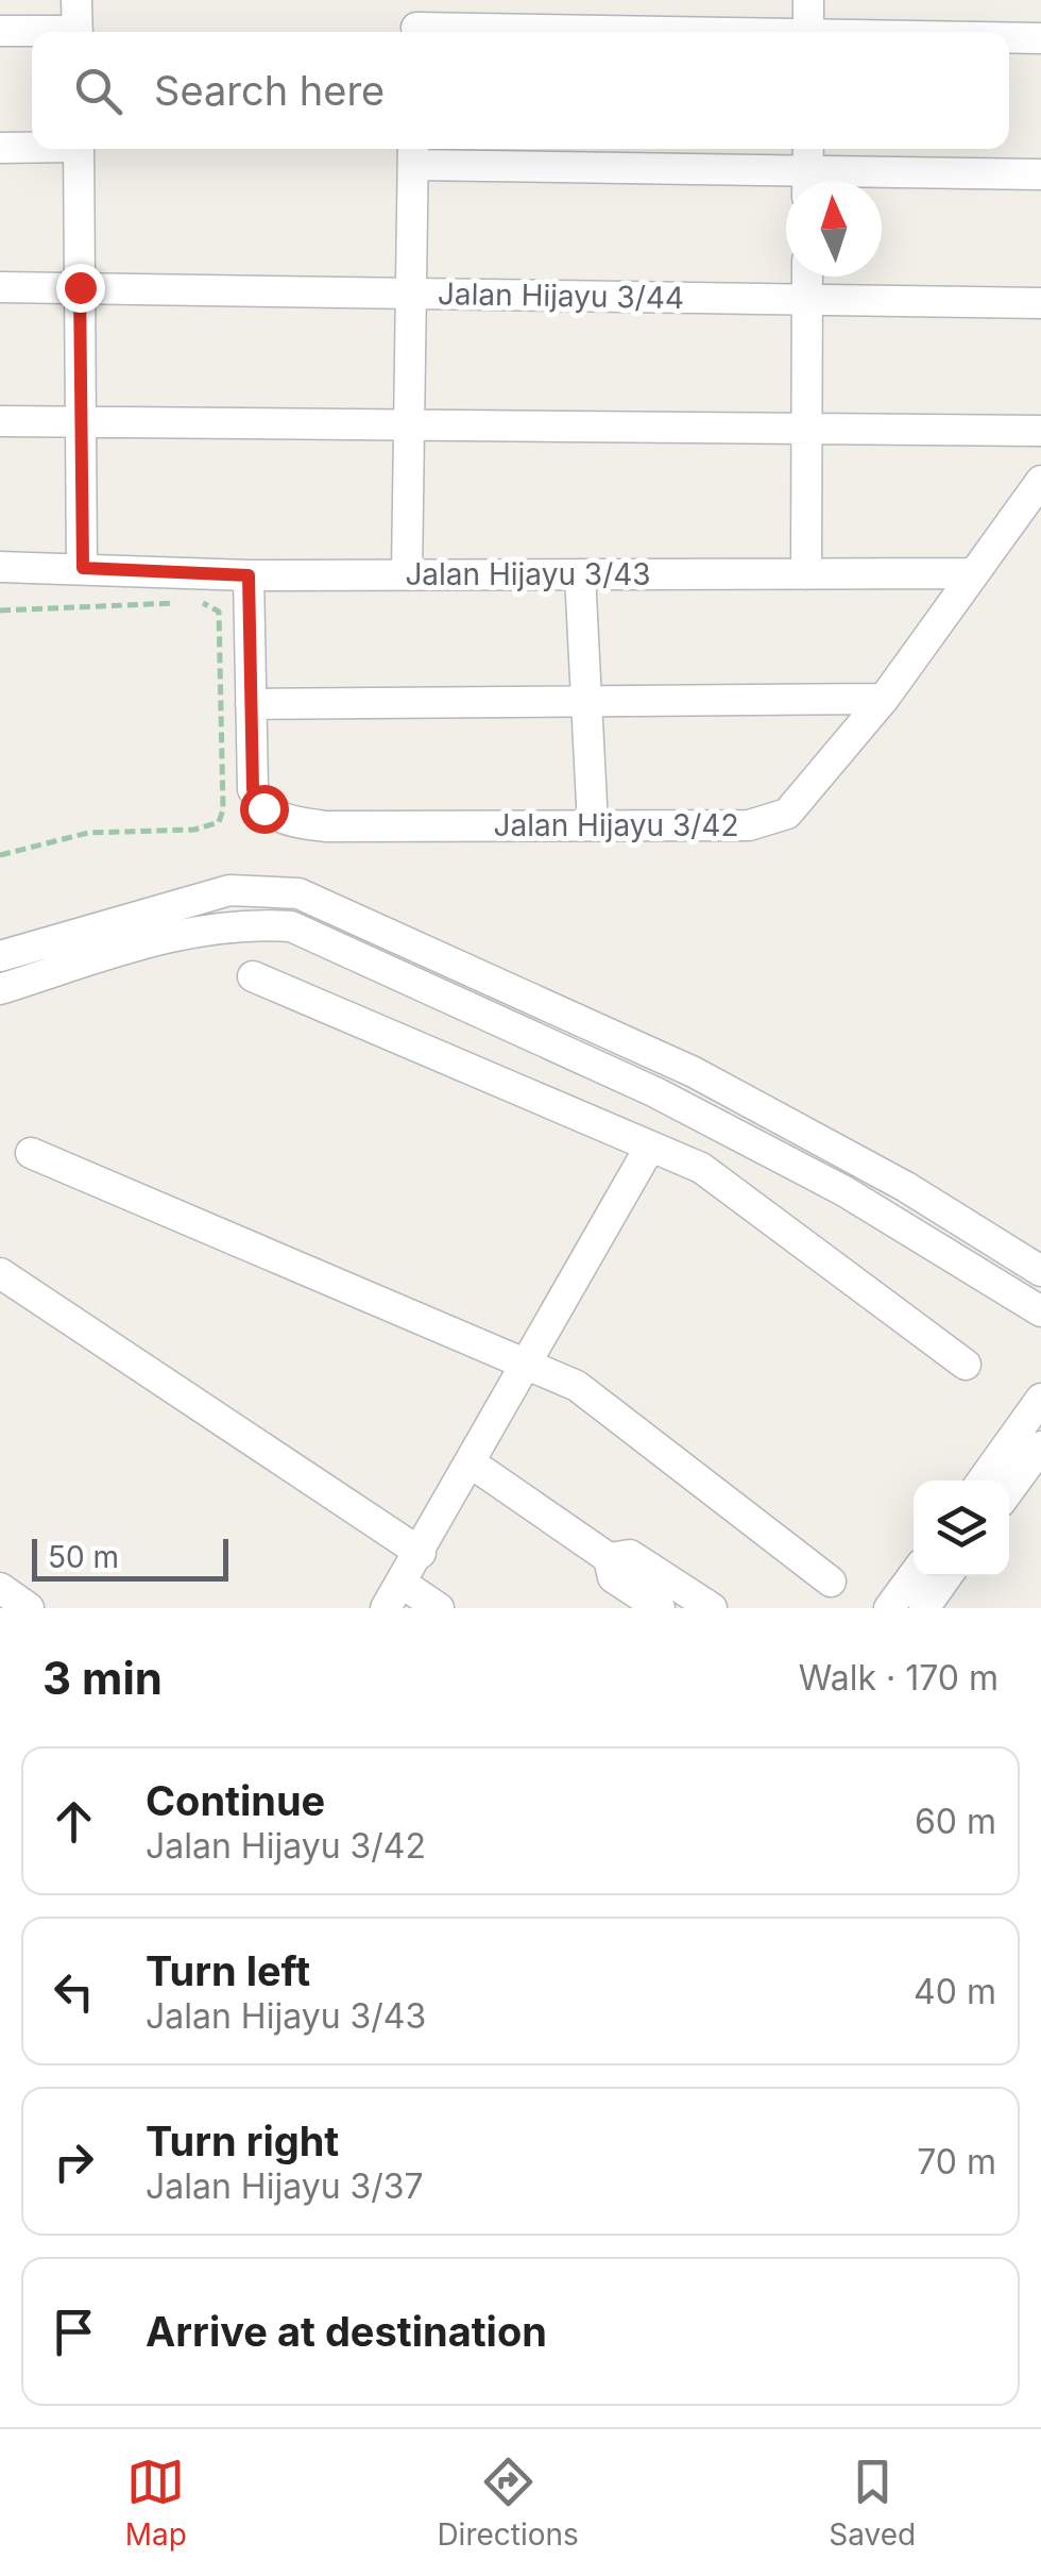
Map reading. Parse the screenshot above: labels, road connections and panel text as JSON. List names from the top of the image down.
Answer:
{
  "streets": {
    "street": ["Jalan Hijayu 3/44", "Jalan Hijayu 3/43", "Jalan Hijayu 3/42"]
  },
  "crossings": [
    ["Jalan Hijayu 3/43", "Jalan Hijayu 3/42"]
  ],
  "scale_bar": "50 m",
  "north": "top",
  "page": {
    "search": "Search here",
    "scale": "50 m",
    "heading": ["3 min", "Walk · 170 m"],
    "list": [
      ["Continue", "Jalan Hijayu 3/42", "60 m"],
      ["Turn left", "Jalan Hijayu 3/43", "40 m"],
      ["Turn right", "Jalan Hijayu 3/37", "70 m"],
      "Arrive at destination"
    ],
    "nav": ["Map", "Directions", "Saved"]
  }
}
